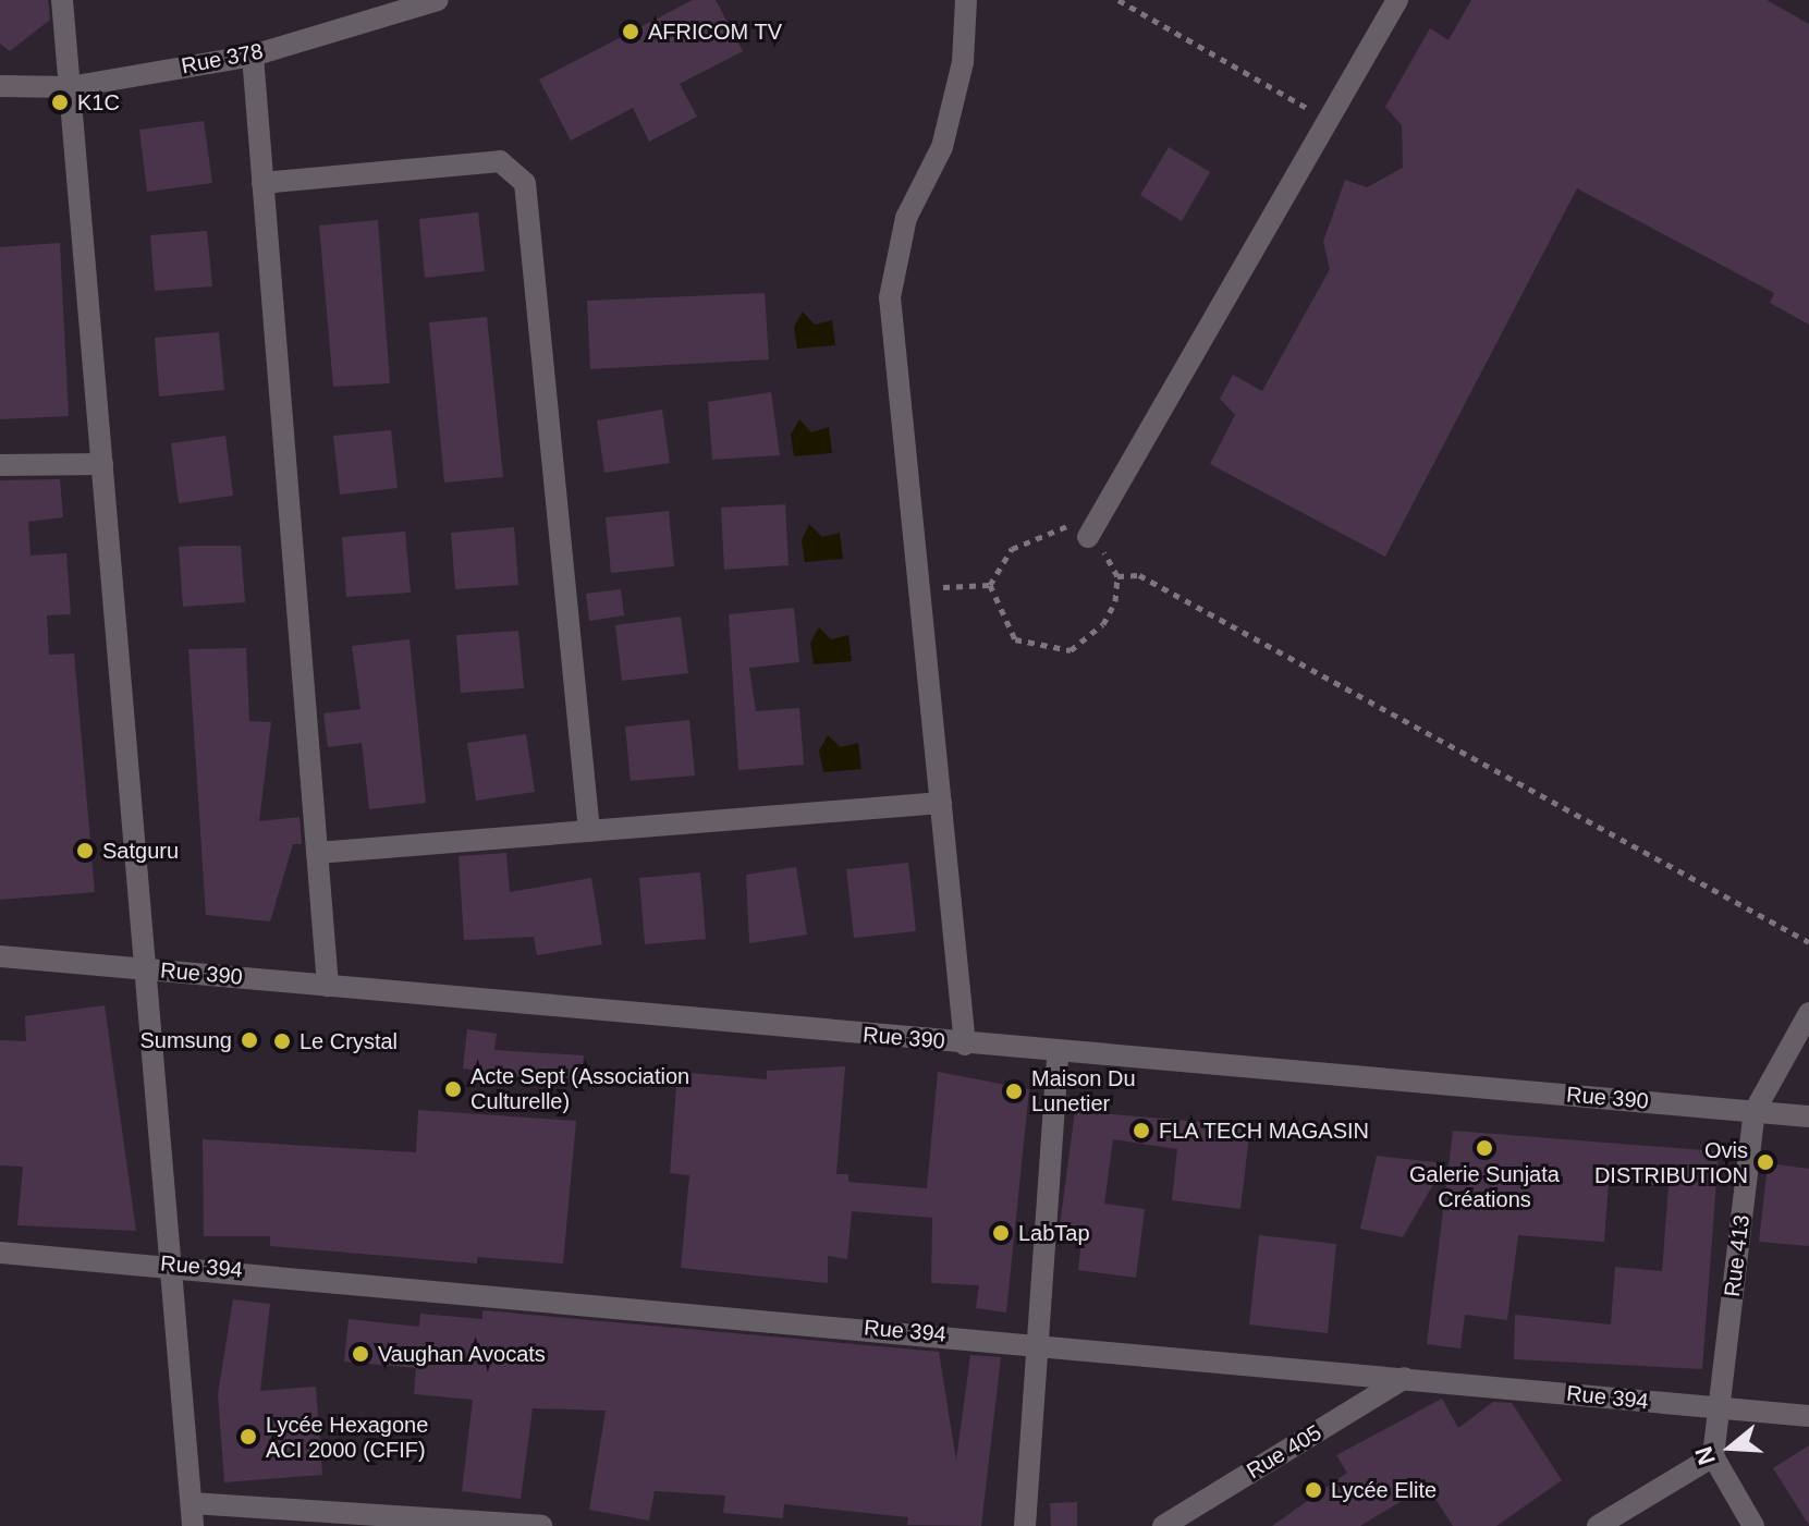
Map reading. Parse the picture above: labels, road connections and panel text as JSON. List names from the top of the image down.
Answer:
{
  "streets": {
    "street": [
      "Rue 378",
      "Rue 390",
      "Rue 413",
      "Rue 394",
      "Rue 405"
    ]
  },
  "crossings": [
    ["Rue 390", "Rue 413"],
    ["Rue 413", "Rue 394"],
    ["Rue 394", "Rue 405"]
  ],
  "places": [
    "AFRICOM TV",
    "K1C",
    "Satguru",
    "Sumsung",
    "Le Crystal",
    "Acte Sept (Association Culturelle)",
    "Maison Du Lunetier",
    "FLA TECH MAGASIN",
    "Galerie Sunjata Créations",
    "Ovis DISTRIBUTION",
    "LabTap",
    "Vaughan Avocats",
    "Lycée Hexagone ACI 2000 (CFIF)",
    "Lycée Elite"
  ],
  "north": "left"
}
